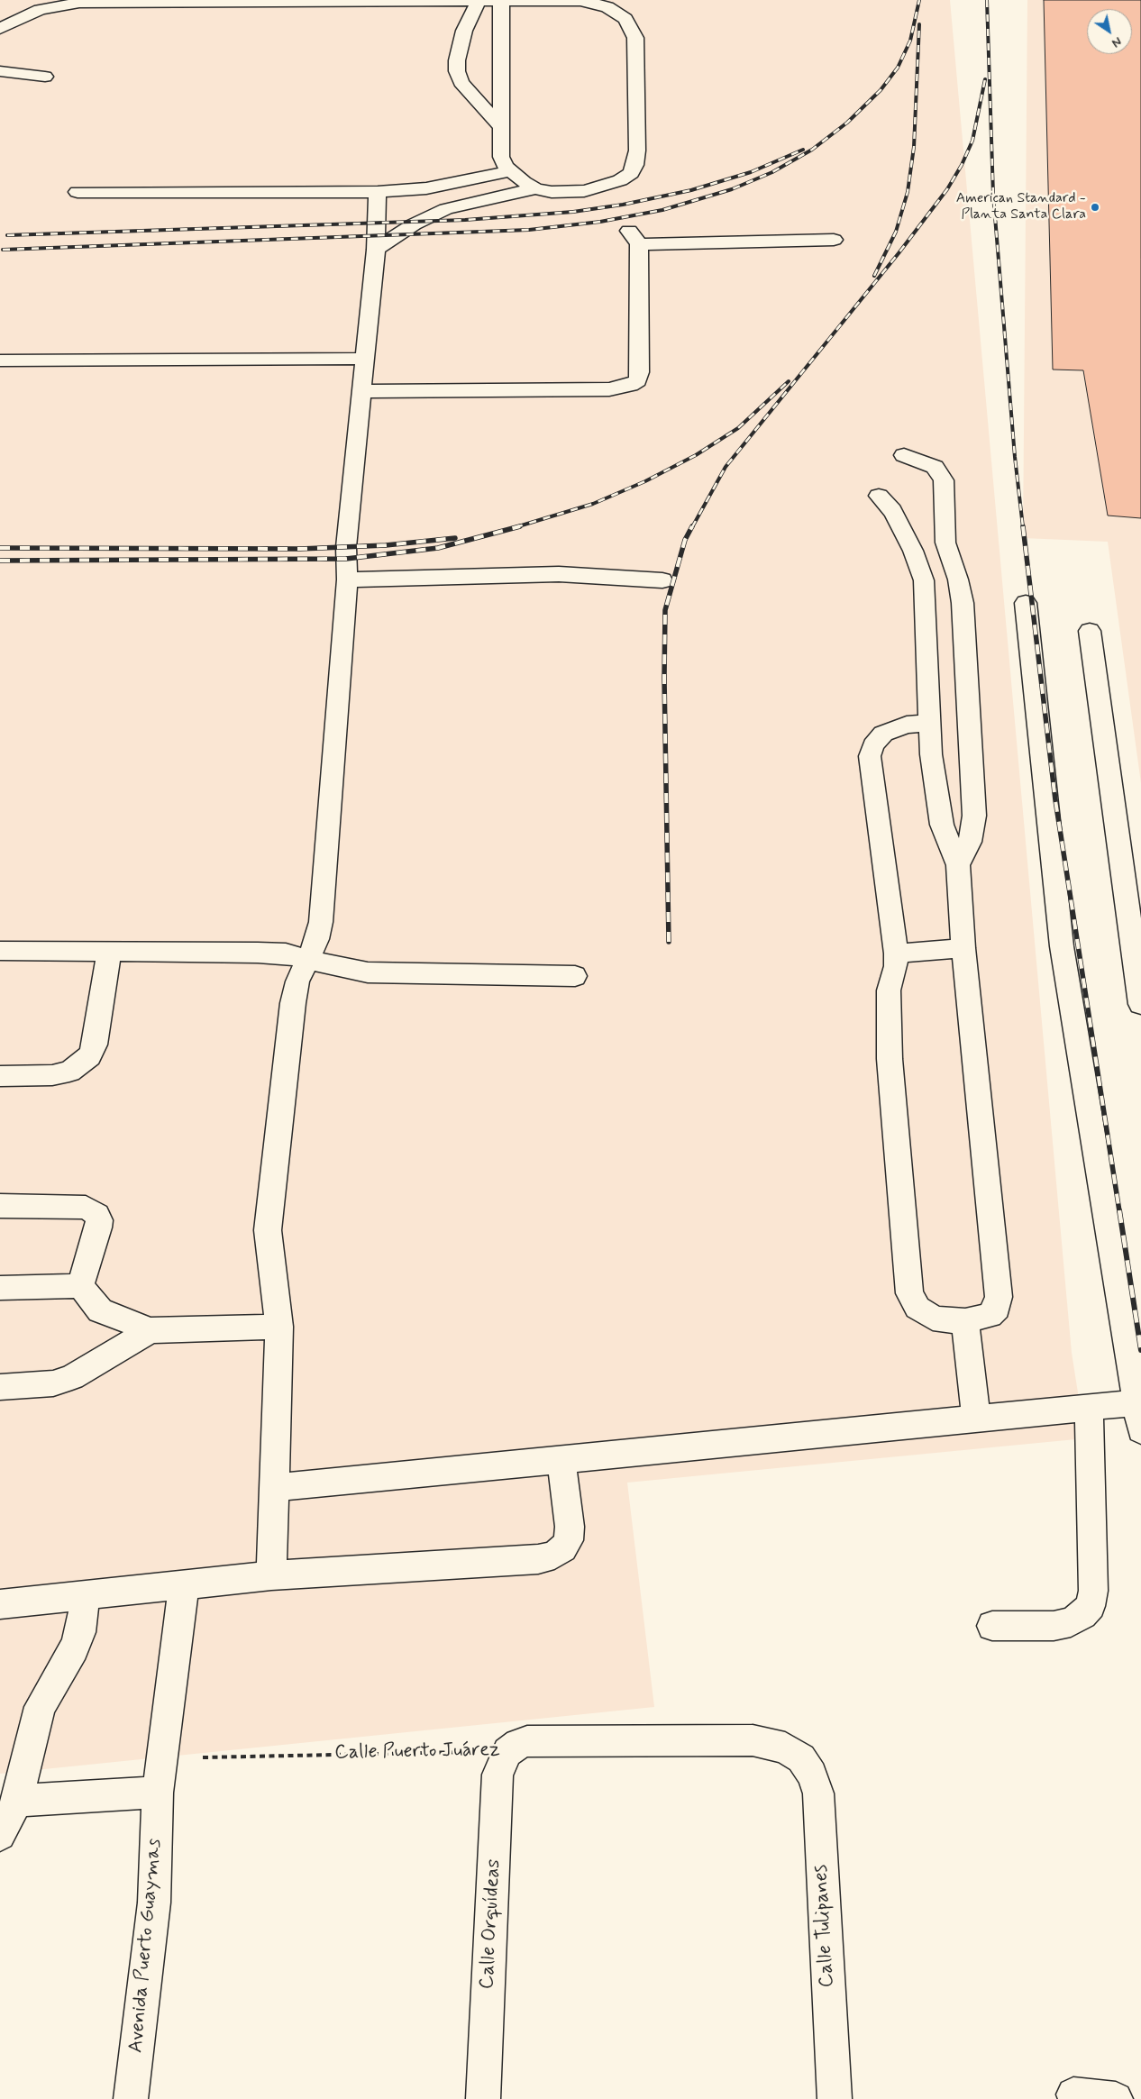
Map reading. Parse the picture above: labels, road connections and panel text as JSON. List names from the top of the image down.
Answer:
{
  "streets": {
    "street": [
      "Calle Puerto Juárez",
      "Calle Orquídeas",
      "Calle Tulipanes",
      "Avenida Puerto Guaymas"
    ]
  },
  "crossings": [
    ["Calle Puerto Juárez", "Calle Orquídeas"],
    ["Calle Puerto Juárez", "Calle Tulipanes"],
    ["Calle Puerto Juárez", "Avenida Puerto Guaymas"]
  ],
  "places": ["American Standard - Planta Santa Clara"],
  "north": "bottom right"
}
